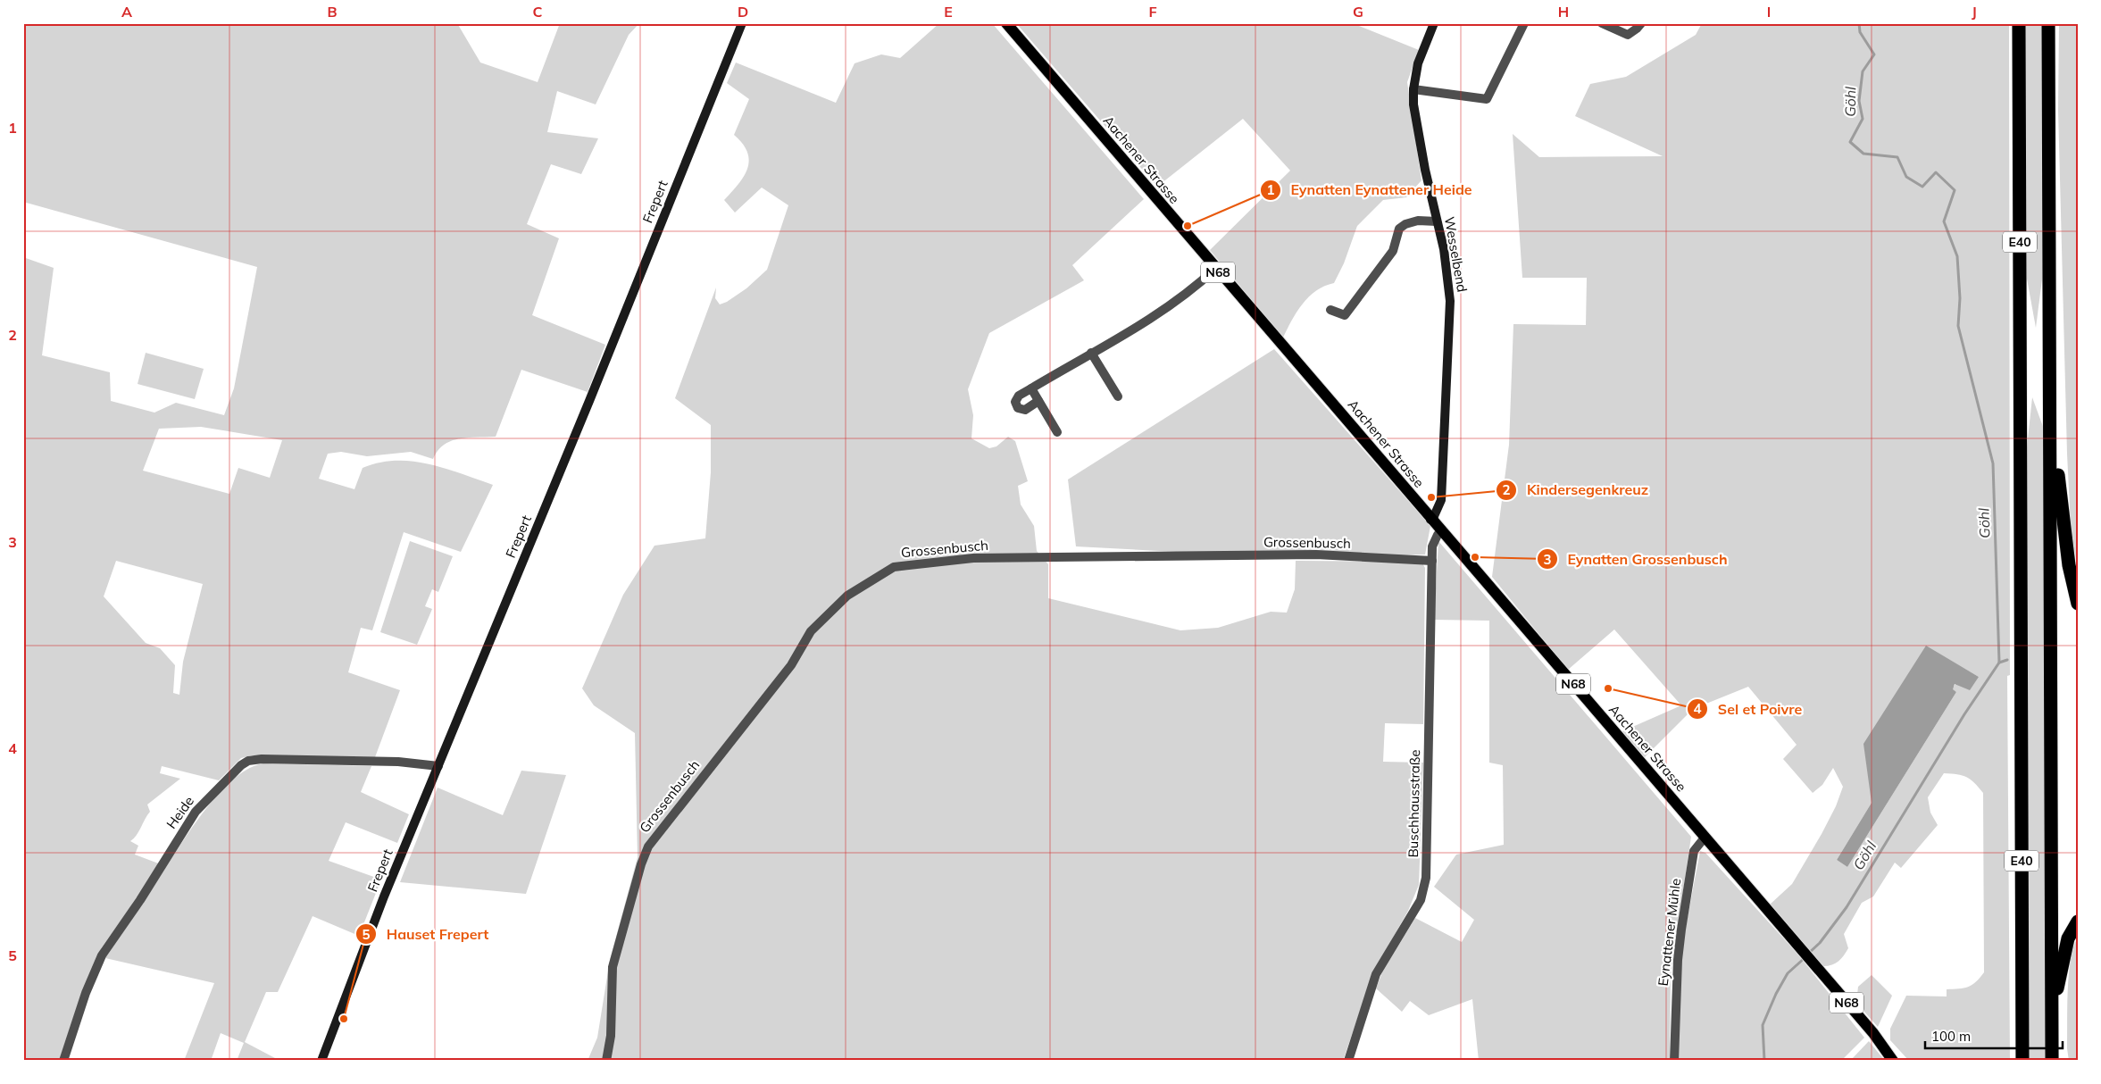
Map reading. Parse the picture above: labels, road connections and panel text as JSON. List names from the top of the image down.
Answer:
{
  "streets": {
    "highway": ["E40"],
    "main road": ["Aachener Strasse", "N68"],
    "street": [
      "Frepert",
      "Wesselbend",
      "Grossenbusch",
      "Buschhausstraße",
      "Heide",
      "Eynattener Mühle"
    ]
  },
  "crossings": [
    ["Aachener Strasse", "Wesselbend"],
    ["Aachener Strasse", "Buschhausstraße"],
    ["Aachener Strasse", "Eynattener Mühle"],
    ["Frepert", "Heide"],
    ["Grossenbusch", "Buschhausstraße"]
  ],
  "water": ["Göhl"],
  "places": [
    "Eynatten Eynattener Heide",
    "Kindersegenkreuz",
    "Eynatten Grossenbusch",
    "Sel et Poivre",
    "Hauset Frepert"
  ],
  "scale_bar": "100 m",
  "grid": {
    "columns": [
      "A",
      "B",
      "C",
      "D",
      "E",
      "F",
      "G",
      "H",
      "I",
      "J"
    ],
    "rows": [
      "1",
      "2",
      "3",
      "4",
      "5"
    ]
  }
}
